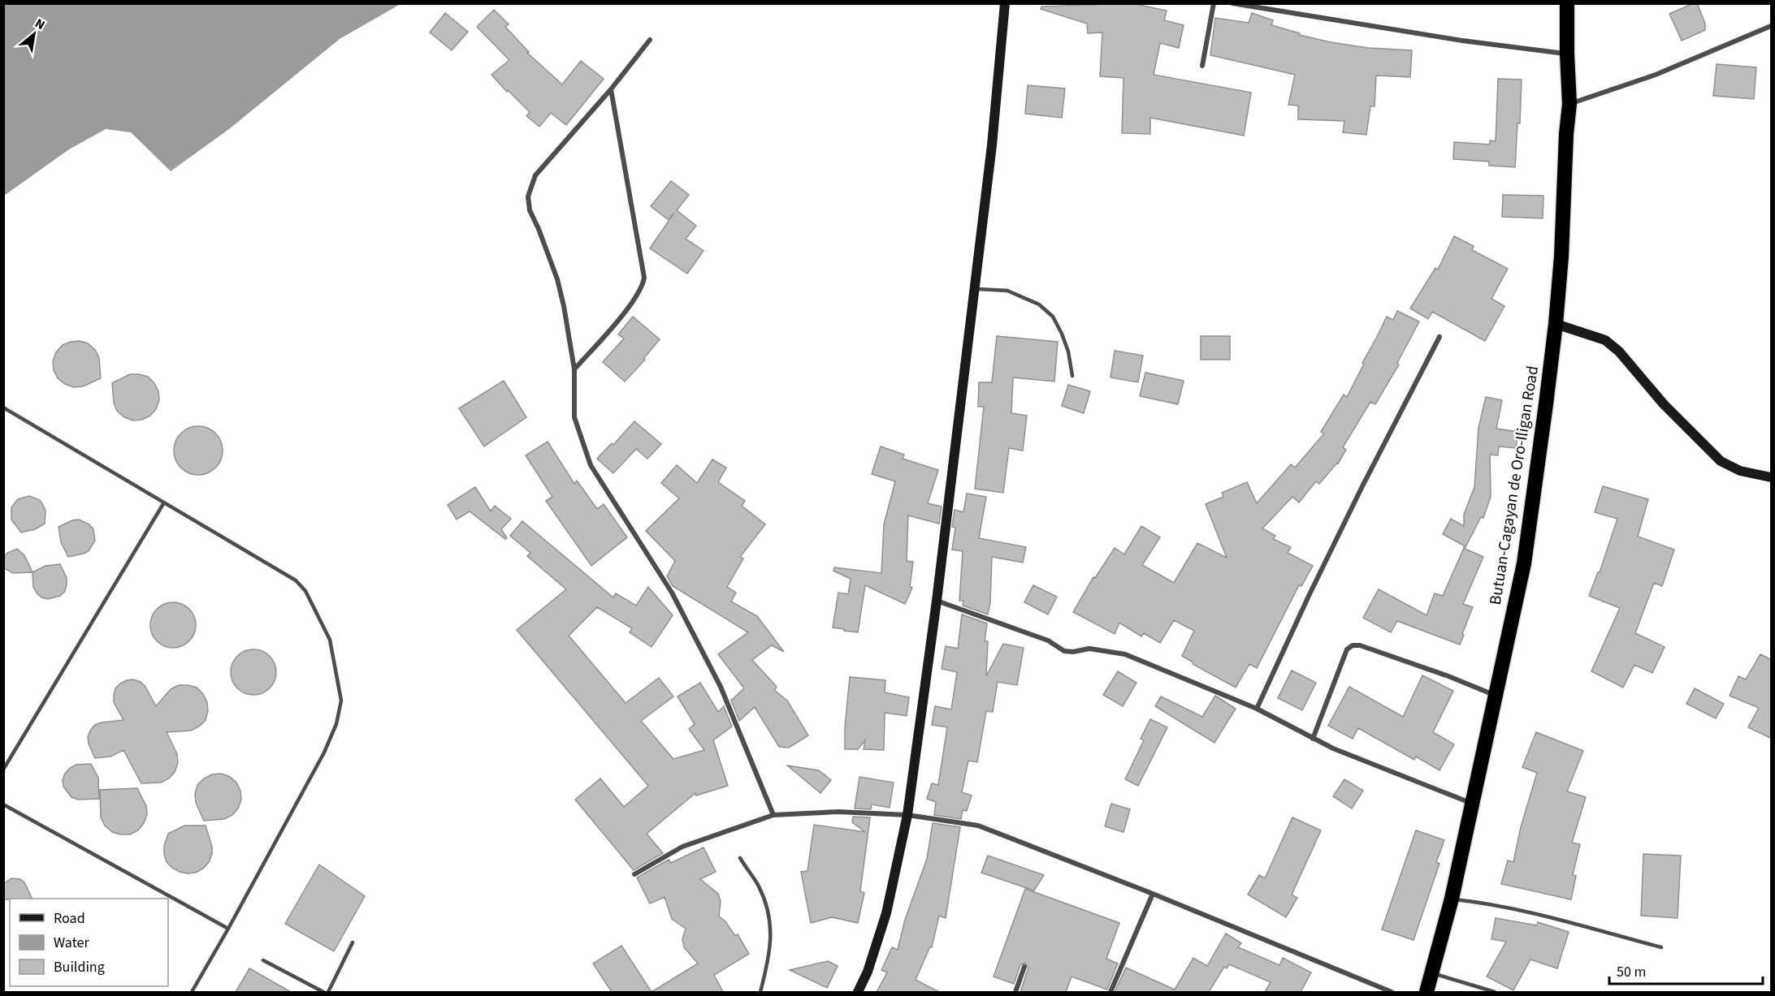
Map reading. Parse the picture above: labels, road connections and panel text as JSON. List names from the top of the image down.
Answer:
{
  "streets": {
    "highway": ["Butuan-Cagayan de Oro-Iligan Road"]
  },
  "legend": ["Road", "Water", "Building"],
  "scale_bar": "50 m",
  "north": "top right"
}
